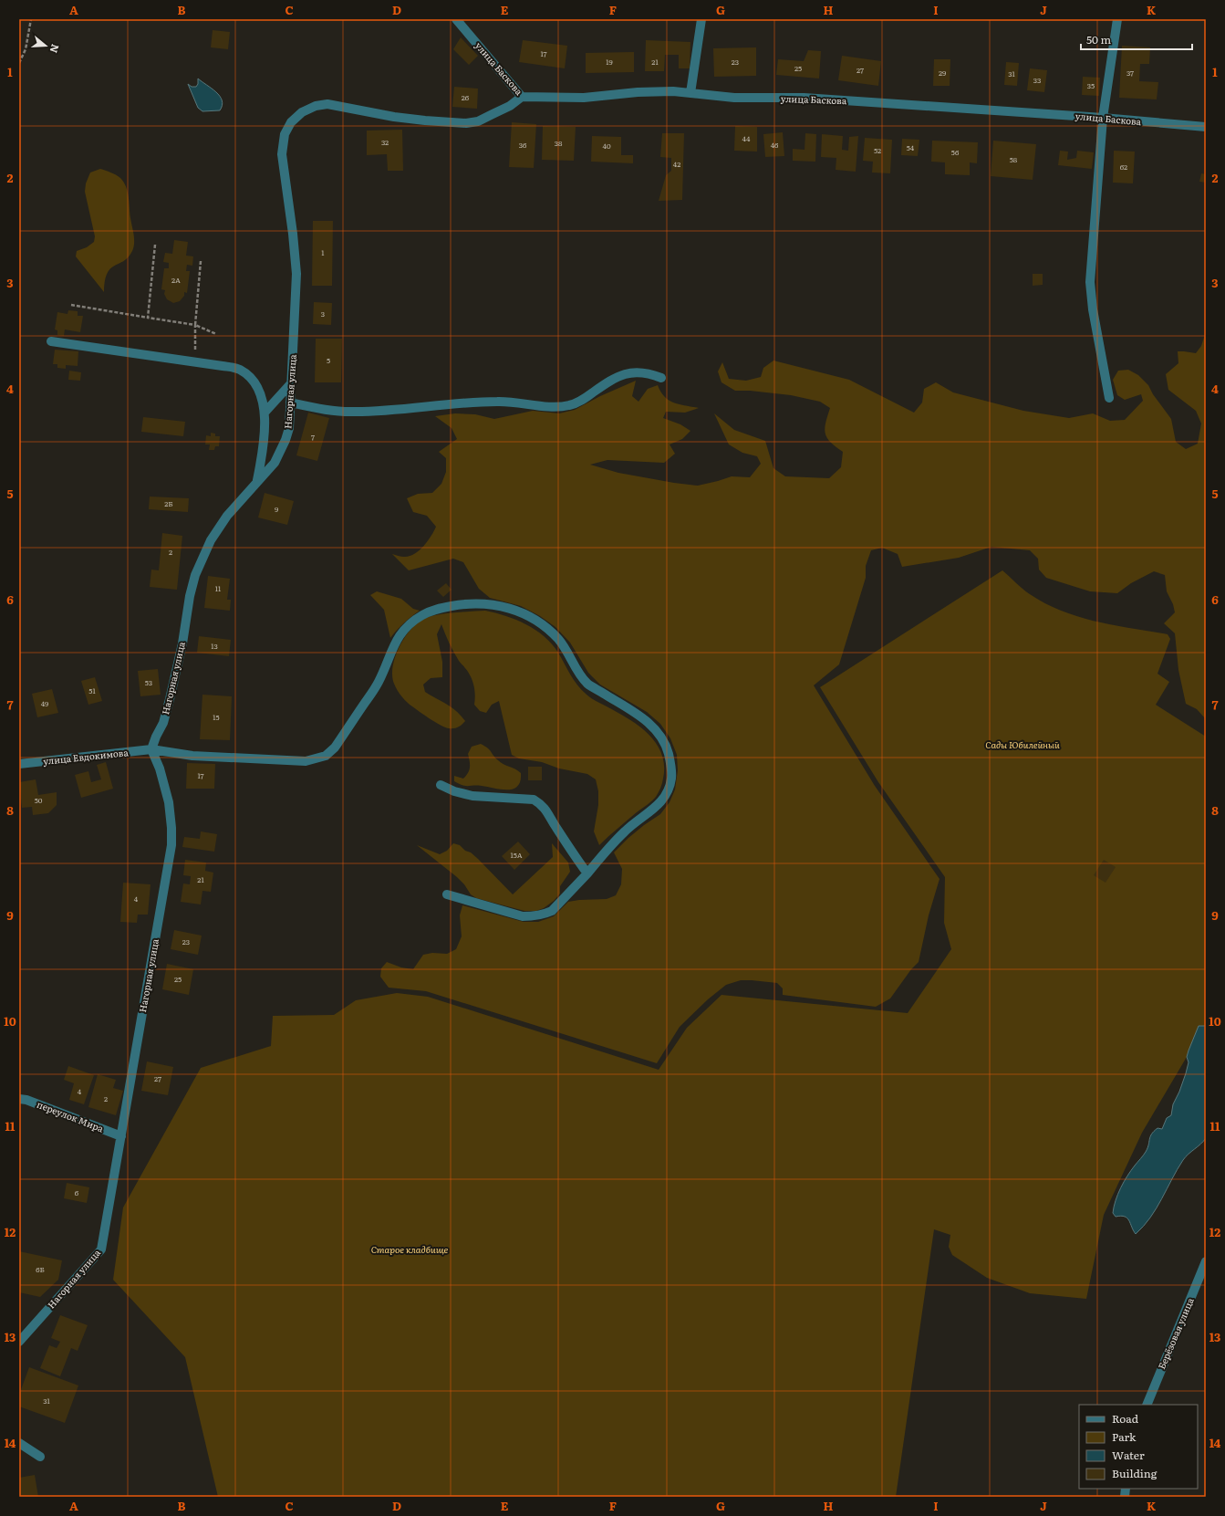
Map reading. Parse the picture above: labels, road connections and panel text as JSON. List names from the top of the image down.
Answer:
{
  "streets": {
    "street": [
      "улица Баскова",
      "Нагорная улица",
      "улица Евдокимова",
      "переулок Мира",
      "Берёзовая улица"
    ]
  },
  "crossings": [
    ["улица Баскова", "Нагорная улица"],
    ["Нагорная улица", "улица Евдокимова"],
    ["Нагорная улица", "переулок Мира"]
  ],
  "parks": ["Сады Юбилейный", "Старое кладбище"],
  "house_numbers": [
    "17",
    "19",
    "21",
    "23",
    "25",
    "27",
    "29",
    "37",
    "31",
    "33",
    "35",
    "26",
    "44",
    "32",
    "38",
    "36",
    "46",
    "40",
    "54",
    "52",
    "56",
    "58",
    "42",
    "62",
    "1",
    "2А",
    "3",
    "5",
    "7",
    "2Б",
    "9",
    "2",
    "11",
    "13",
    "53",
    "51",
    "49",
    "15",
    "17",
    "50",
    "15А",
    "21",
    "4",
    "23",
    "25",
    "27",
    "4",
    "2",
    "6",
    "6Б",
    "31"
  ],
  "legend": [
    "Road",
    "Park",
    "Water",
    "Building"
  ],
  "scale_bar": "50 m",
  "north": "right",
  "grid": {
    "columns": [
      "A",
      "B",
      "C",
      "D",
      "E",
      "F",
      "G",
      "H",
      "I",
      "J",
      "K"
    ],
    "rows": [
      "1",
      "2",
      "3",
      "4",
      "5",
      "6",
      "7",
      "8",
      "9",
      "10",
      "11",
      "12",
      "13",
      "14"
    ]
  }
}
